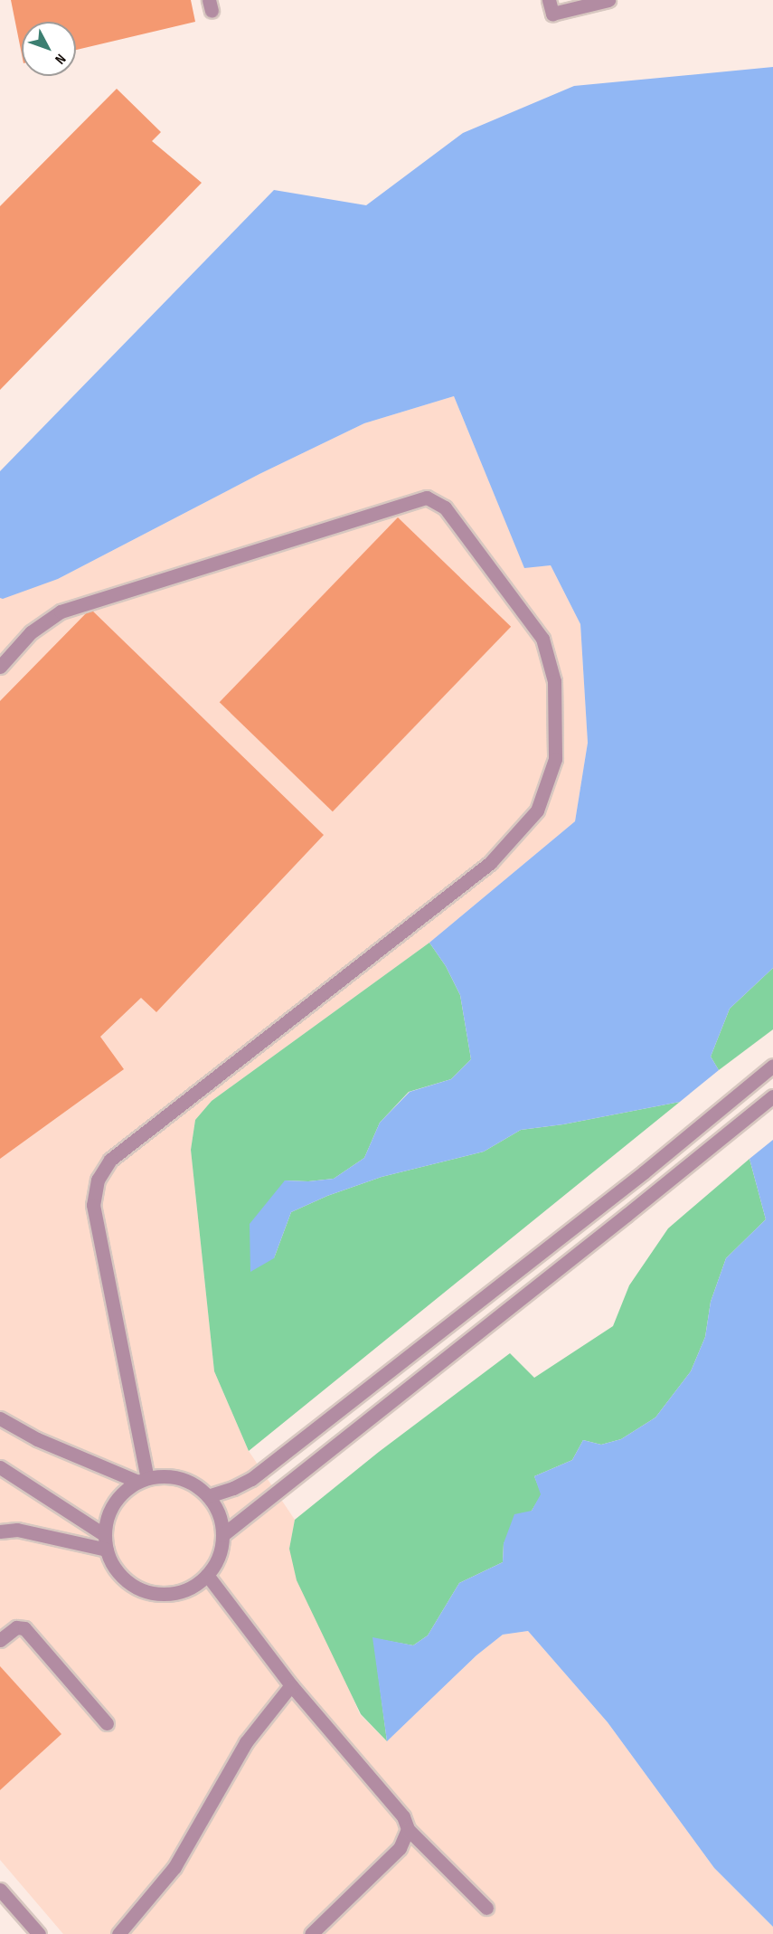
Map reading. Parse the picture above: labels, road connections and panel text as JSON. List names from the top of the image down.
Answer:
{
  "north": "bottom right"
}
